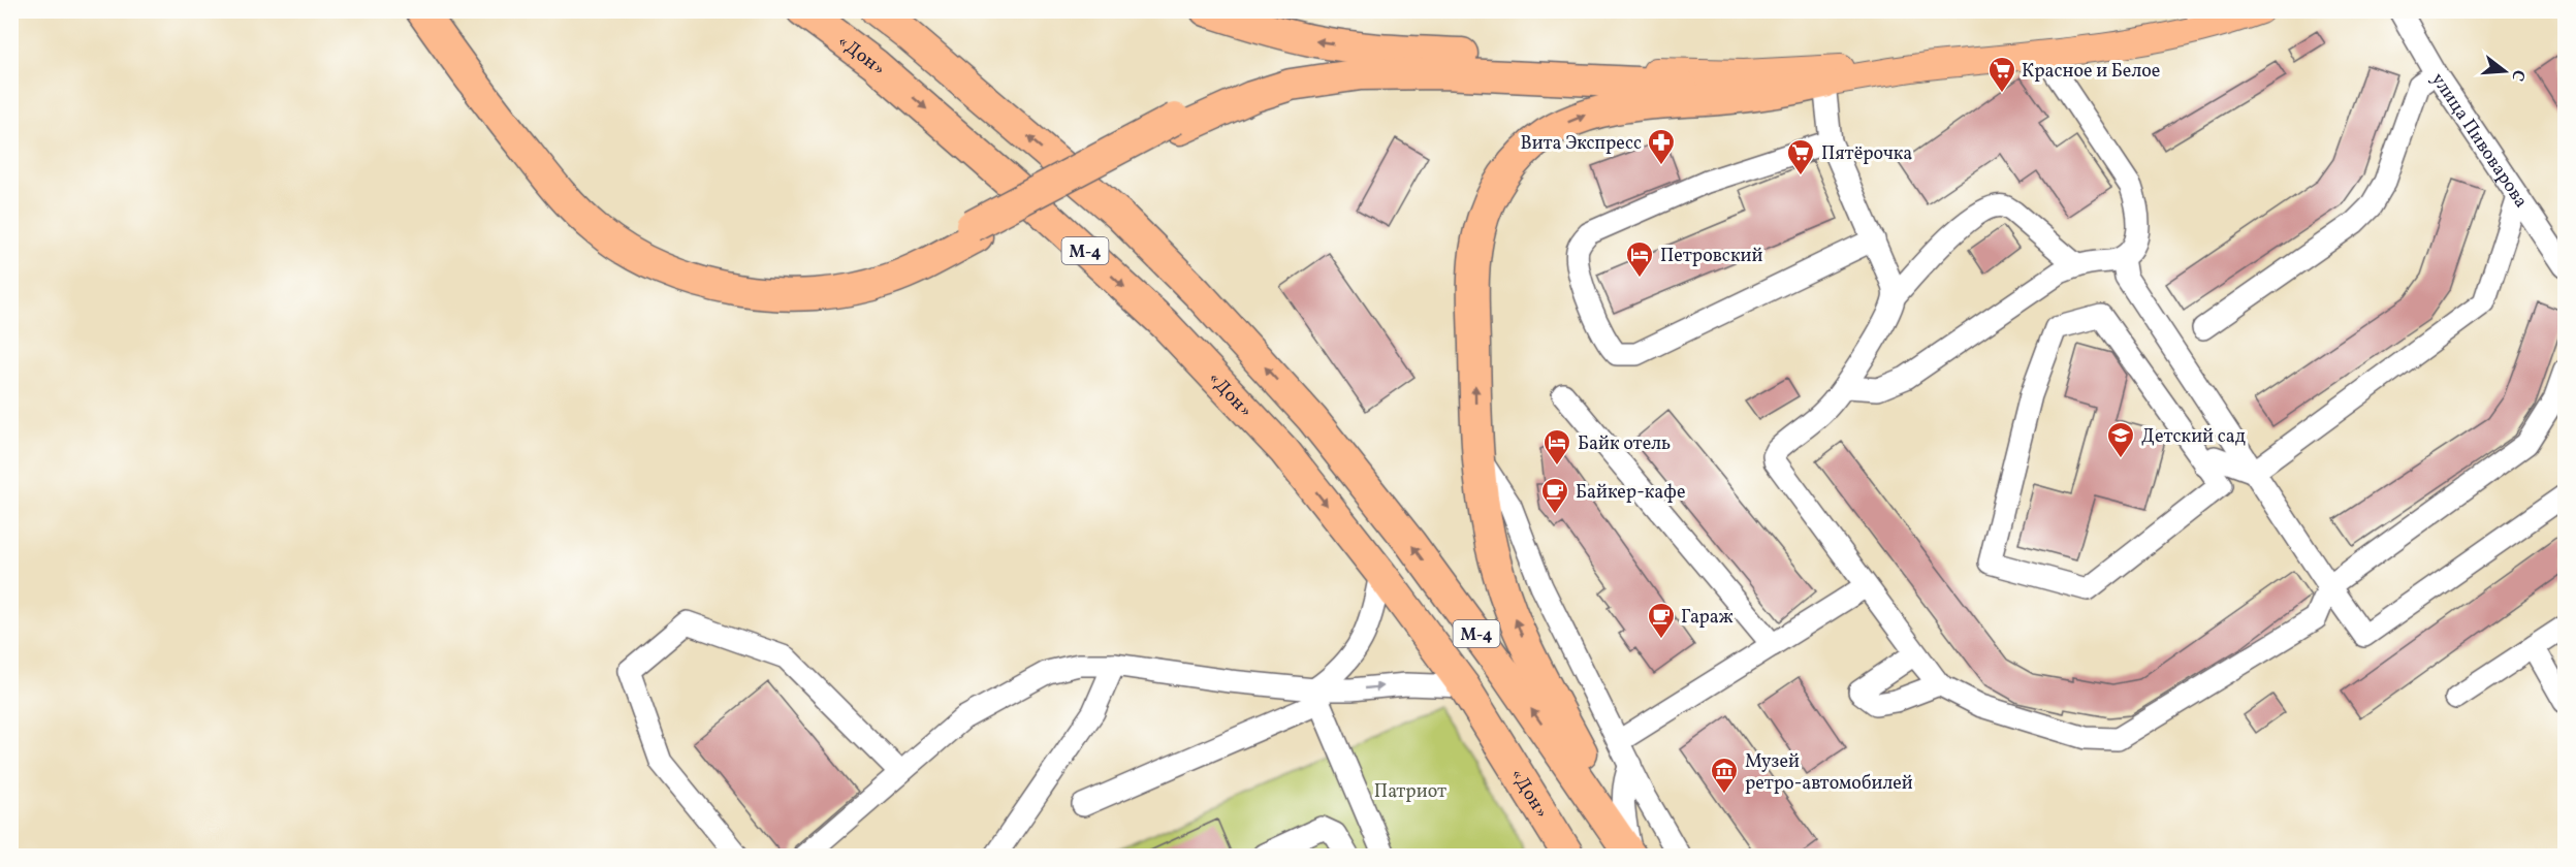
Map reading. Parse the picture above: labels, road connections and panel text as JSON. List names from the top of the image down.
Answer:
{
  "streets": {
    "highway": ["«Дон»", "М-4"],
    "street": ["улица Пивоварова"]
  },
  "parks": ["Патриот"],
  "places": {
    "supermarket": ["Красное и Белое", "Пятёрочка"],
    "pharmacy": ["Вита Экспресс"],
    "hotel": ["Петровский", "Байк отель"],
    "school or university": ["Детский сад"],
    "cafe": ["Байкер-кафе", "Гараж"],
    "museum": ["Музей ретро-автомобилей"]
  },
  "north": "right"
}
